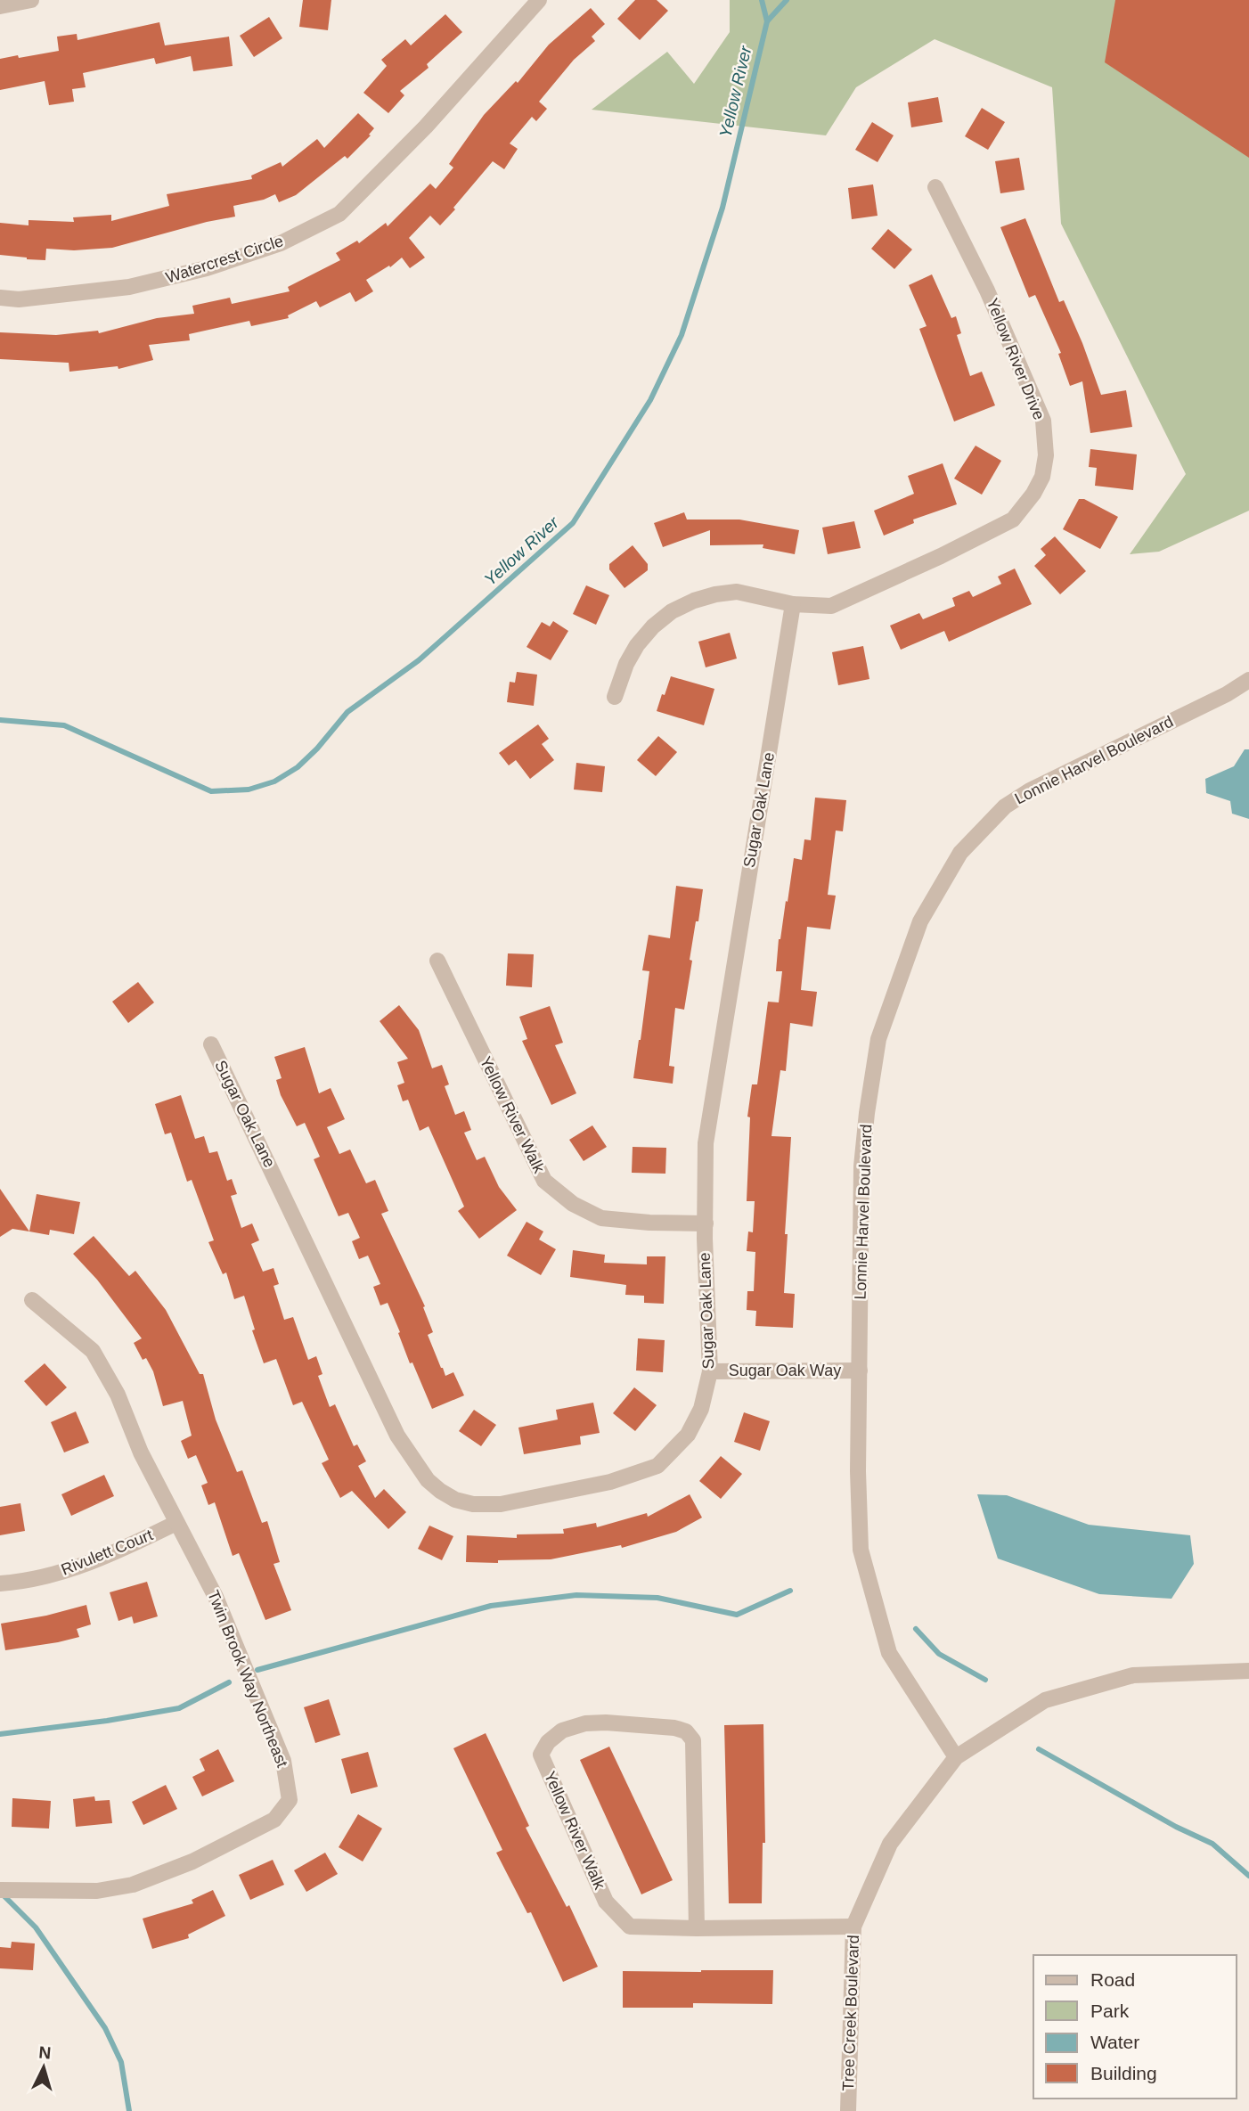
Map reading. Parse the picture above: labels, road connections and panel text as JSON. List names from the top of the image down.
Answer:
{
  "streets": {
    "street": [
      "Watercrest Circle",
      "Yellow River Drive",
      "Lonnie Harvel Boulevard",
      "Sugar Oak Lane",
      "Yellow River Walk",
      "Sugar Oak Way",
      "Rivulett Court",
      "Twin Brook Way Northeast",
      "Tree Creek Boulevard"
    ]
  },
  "crossings": [
    ["Yellow River Drive", "Sugar Oak Lane"],
    ["Lonnie Harvel Boulevard", "Sugar Oak Way"],
    ["Lonnie Harvel Boulevard", "Tree Creek Boulevard"],
    ["Sugar Oak Lane", "Yellow River Walk"],
    ["Sugar Oak Lane", "Sugar Oak Way"],
    ["Yellow River Walk", "Tree Creek Boulevard"],
    ["Rivulett Court", "Twin Brook Way Northeast"]
  ],
  "water": ["Yellow River"],
  "legend": [
    "Road",
    "Park",
    "Water",
    "Building"
  ],
  "north": "top"
}
